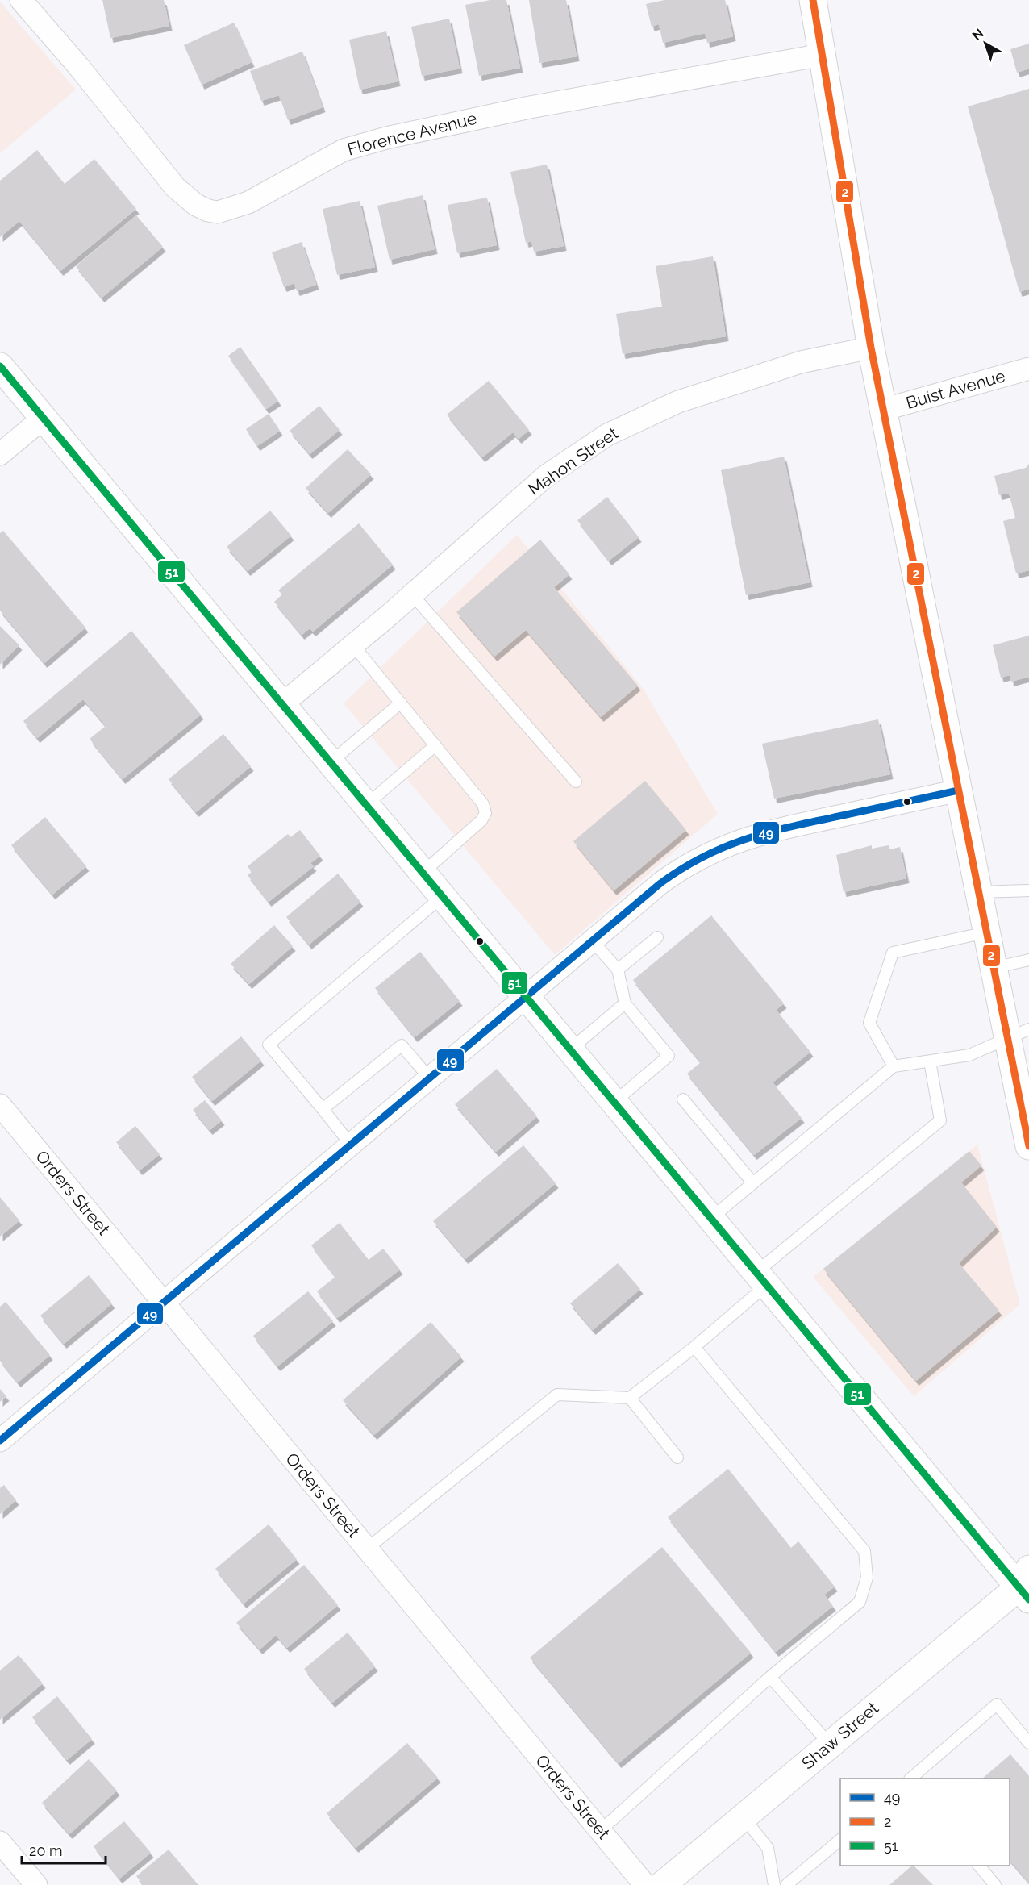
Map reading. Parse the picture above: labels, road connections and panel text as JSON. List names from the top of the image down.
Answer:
{
  "streets": {
    "main road": ["Shaw Street"],
    "street": [
      "Florence Avenue",
      "Buist Avenue",
      "Mahon Street",
      "Orders Street"
    ]
  },
  "lines": ["transit line 2", "transit line 51", "transit line 49"],
  "legend": ["49", "2", "51"],
  "scale_bar": "20 m",
  "north": "top left"
}
